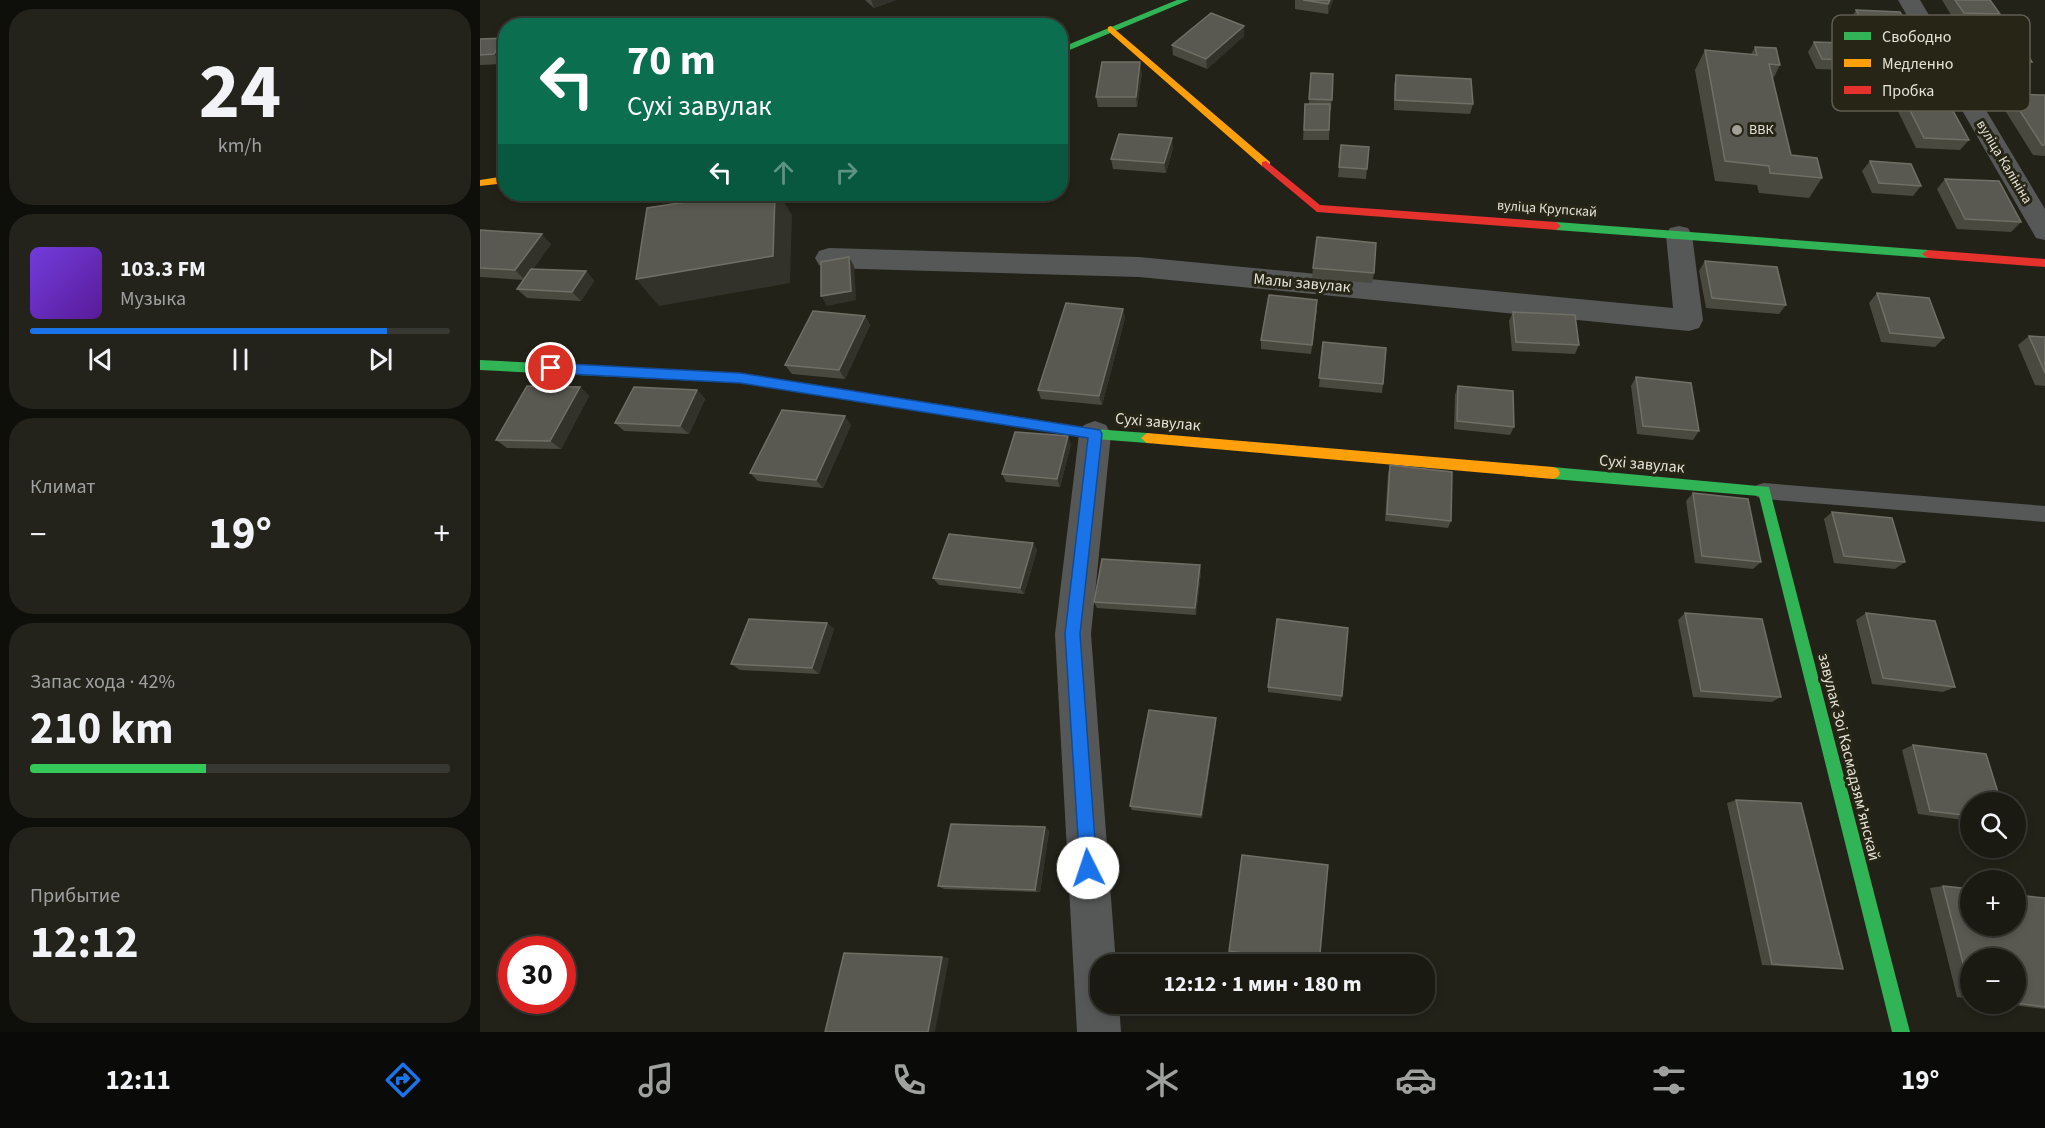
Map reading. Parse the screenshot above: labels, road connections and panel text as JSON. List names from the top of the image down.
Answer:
{
  "streets": {
    "street": [
      "вуліца Калініна",
      "вуліца Крупскай",
      "Малы завулак",
      "Сухі завулак",
      "завулак Зоі Касмадзямʼянскай"
    ]
  },
  "crossings": [
    ["вуліца Крупскай", "Малы завулак"],
    ["Сухі завулак", "завулак Зоі Касмадзямʼянскай"]
  ],
  "places": ["ВВК"],
  "legend": ["Свободно", "Медленно", "Пробка"],
  "page": {
    "tile": [
      ["24", "km/h"],
      "Климат",
      ["Запас хода · 42%", "210 km"],
      ["Прибытие", "12:12"]
    ],
    "turn": ["70 m", "Сухі завулак"],
    "song": ["103.3 FM", "Музыка"],
    "heat": ["−", "19°", "+"],
    "map_buttons": ["+", "−"],
    "limit": "30",
    "trip": "12:12 · 1 мин · 180 m",
    "tabs": ["12:11", "19°"]
  }
}
